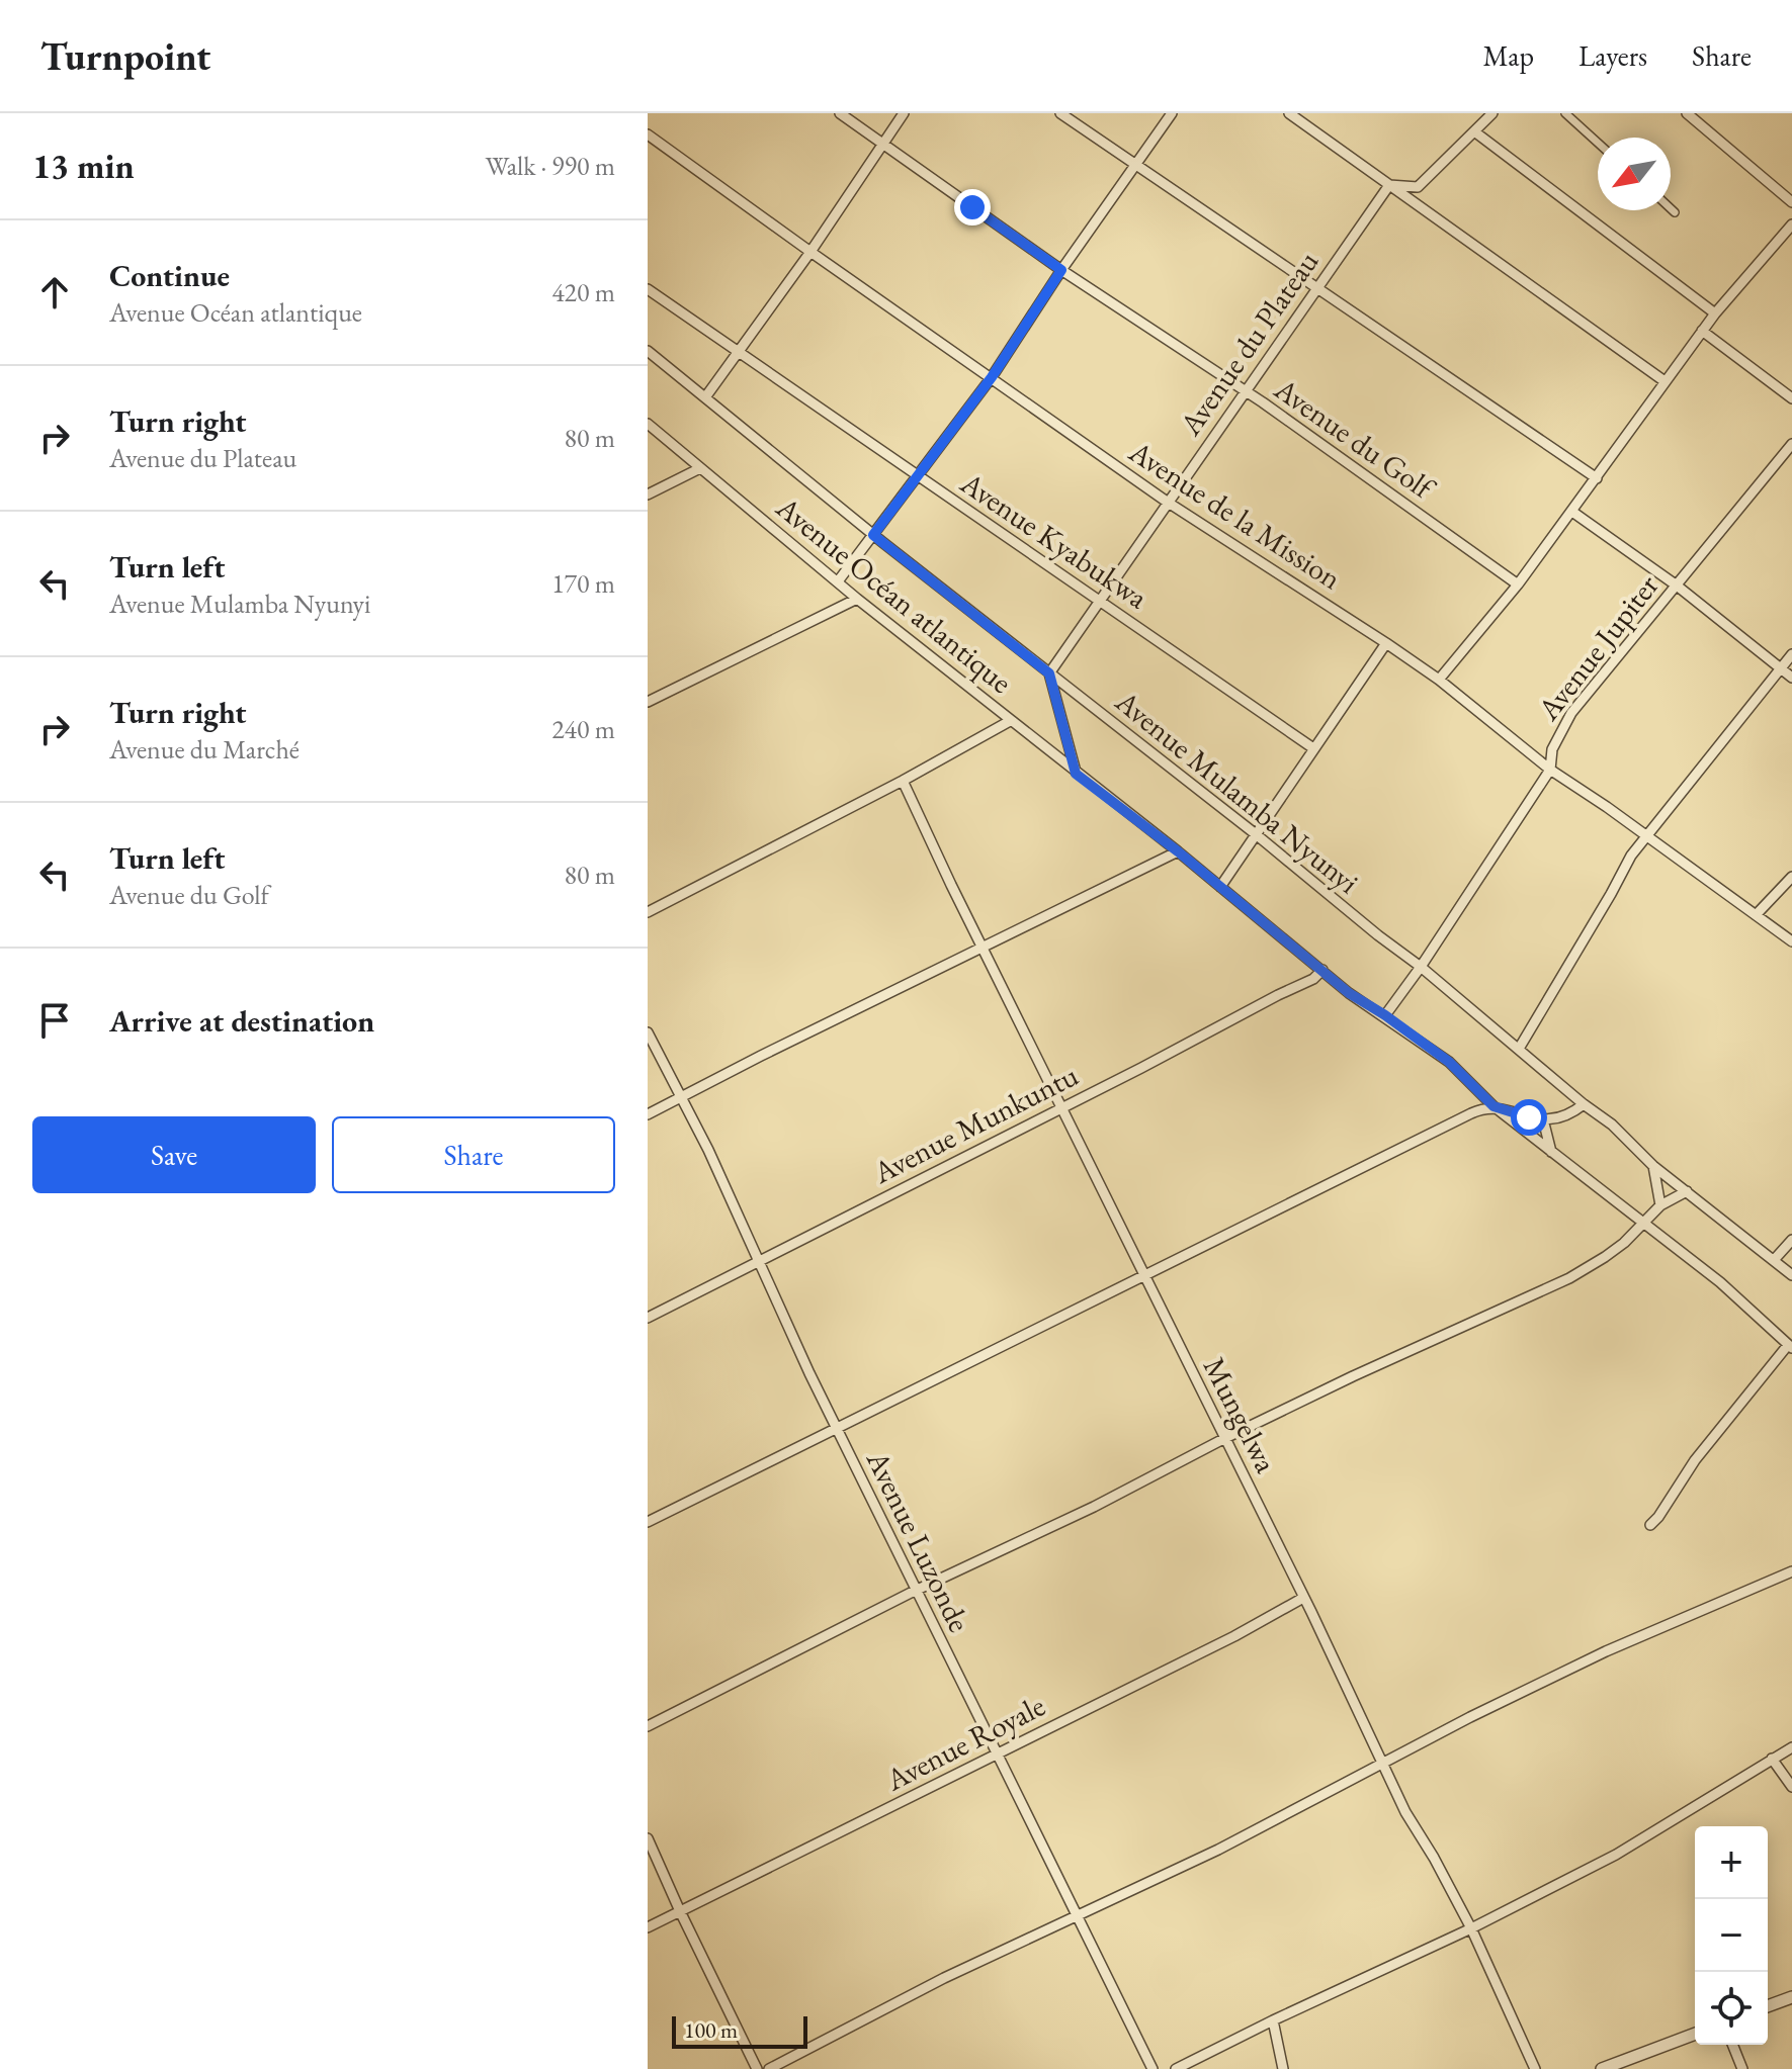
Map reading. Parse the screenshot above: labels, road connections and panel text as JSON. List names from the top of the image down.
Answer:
{
  "streets": {
    "street": [
      "Avenue du Plateau",
      "Avenue du Golf",
      "Avenue de la Mission",
      "Avenue Kyabukwa",
      "Avenue Océan atlantique",
      "Avenue Jupiter",
      "Avenue Mulamba Nyunyi",
      "Avenue Munkuntu",
      "Mungelwa",
      "Avenue Luzonde",
      "Avenue Royale"
    ]
  },
  "crossings": [
    ["Avenue du Plateau", "Avenue du Golf"],
    ["Avenue du Plateau", "Avenue de la Mission"],
    ["Avenue du Plateau", "Avenue Kyabukwa"],
    ["Avenue du Plateau", "Avenue Mulamba Nyunyi"],
    ["Avenue de la Mission", "Avenue Jupiter"],
    ["Avenue Océan atlantique", "Avenue Jupiter"],
    ["Avenue Océan atlantique", "Avenue Munkuntu"],
    ["Avenue Jupiter", "Avenue Mulamba Nyunyi"],
    ["Avenue Munkuntu", "Mungelwa"],
    ["Avenue Munkuntu", "Avenue Luzonde"],
    ["Mungelwa", "Avenue Royale"],
    ["Avenue Luzonde", "Avenue Royale"]
  ],
  "scale_bar": "100 m",
  "north": "bottom left",
  "page": {
    "header": "Turnpoint",
    "nav": ["Map", "Layers", "Share"],
    "heading": ["13 min", "Walk · 990 m"],
    "list": [
      ["Continue", "Avenue Océan atlantique", "420 m"],
      ["Turn right", "Avenue du Plateau", "80 m"],
      ["Turn left", "Avenue Mulamba Nyunyi", "170 m"],
      ["Turn right", "Avenue du Marché", "240 m"],
      ["Turn left", "Avenue du Golf", "80 m"],
      "Arrive at destination"
    ],
    "buttons": ["Save", "Share"],
    "map_buttons": ["+", "−"],
    "scale": "100 m"
  }
}
